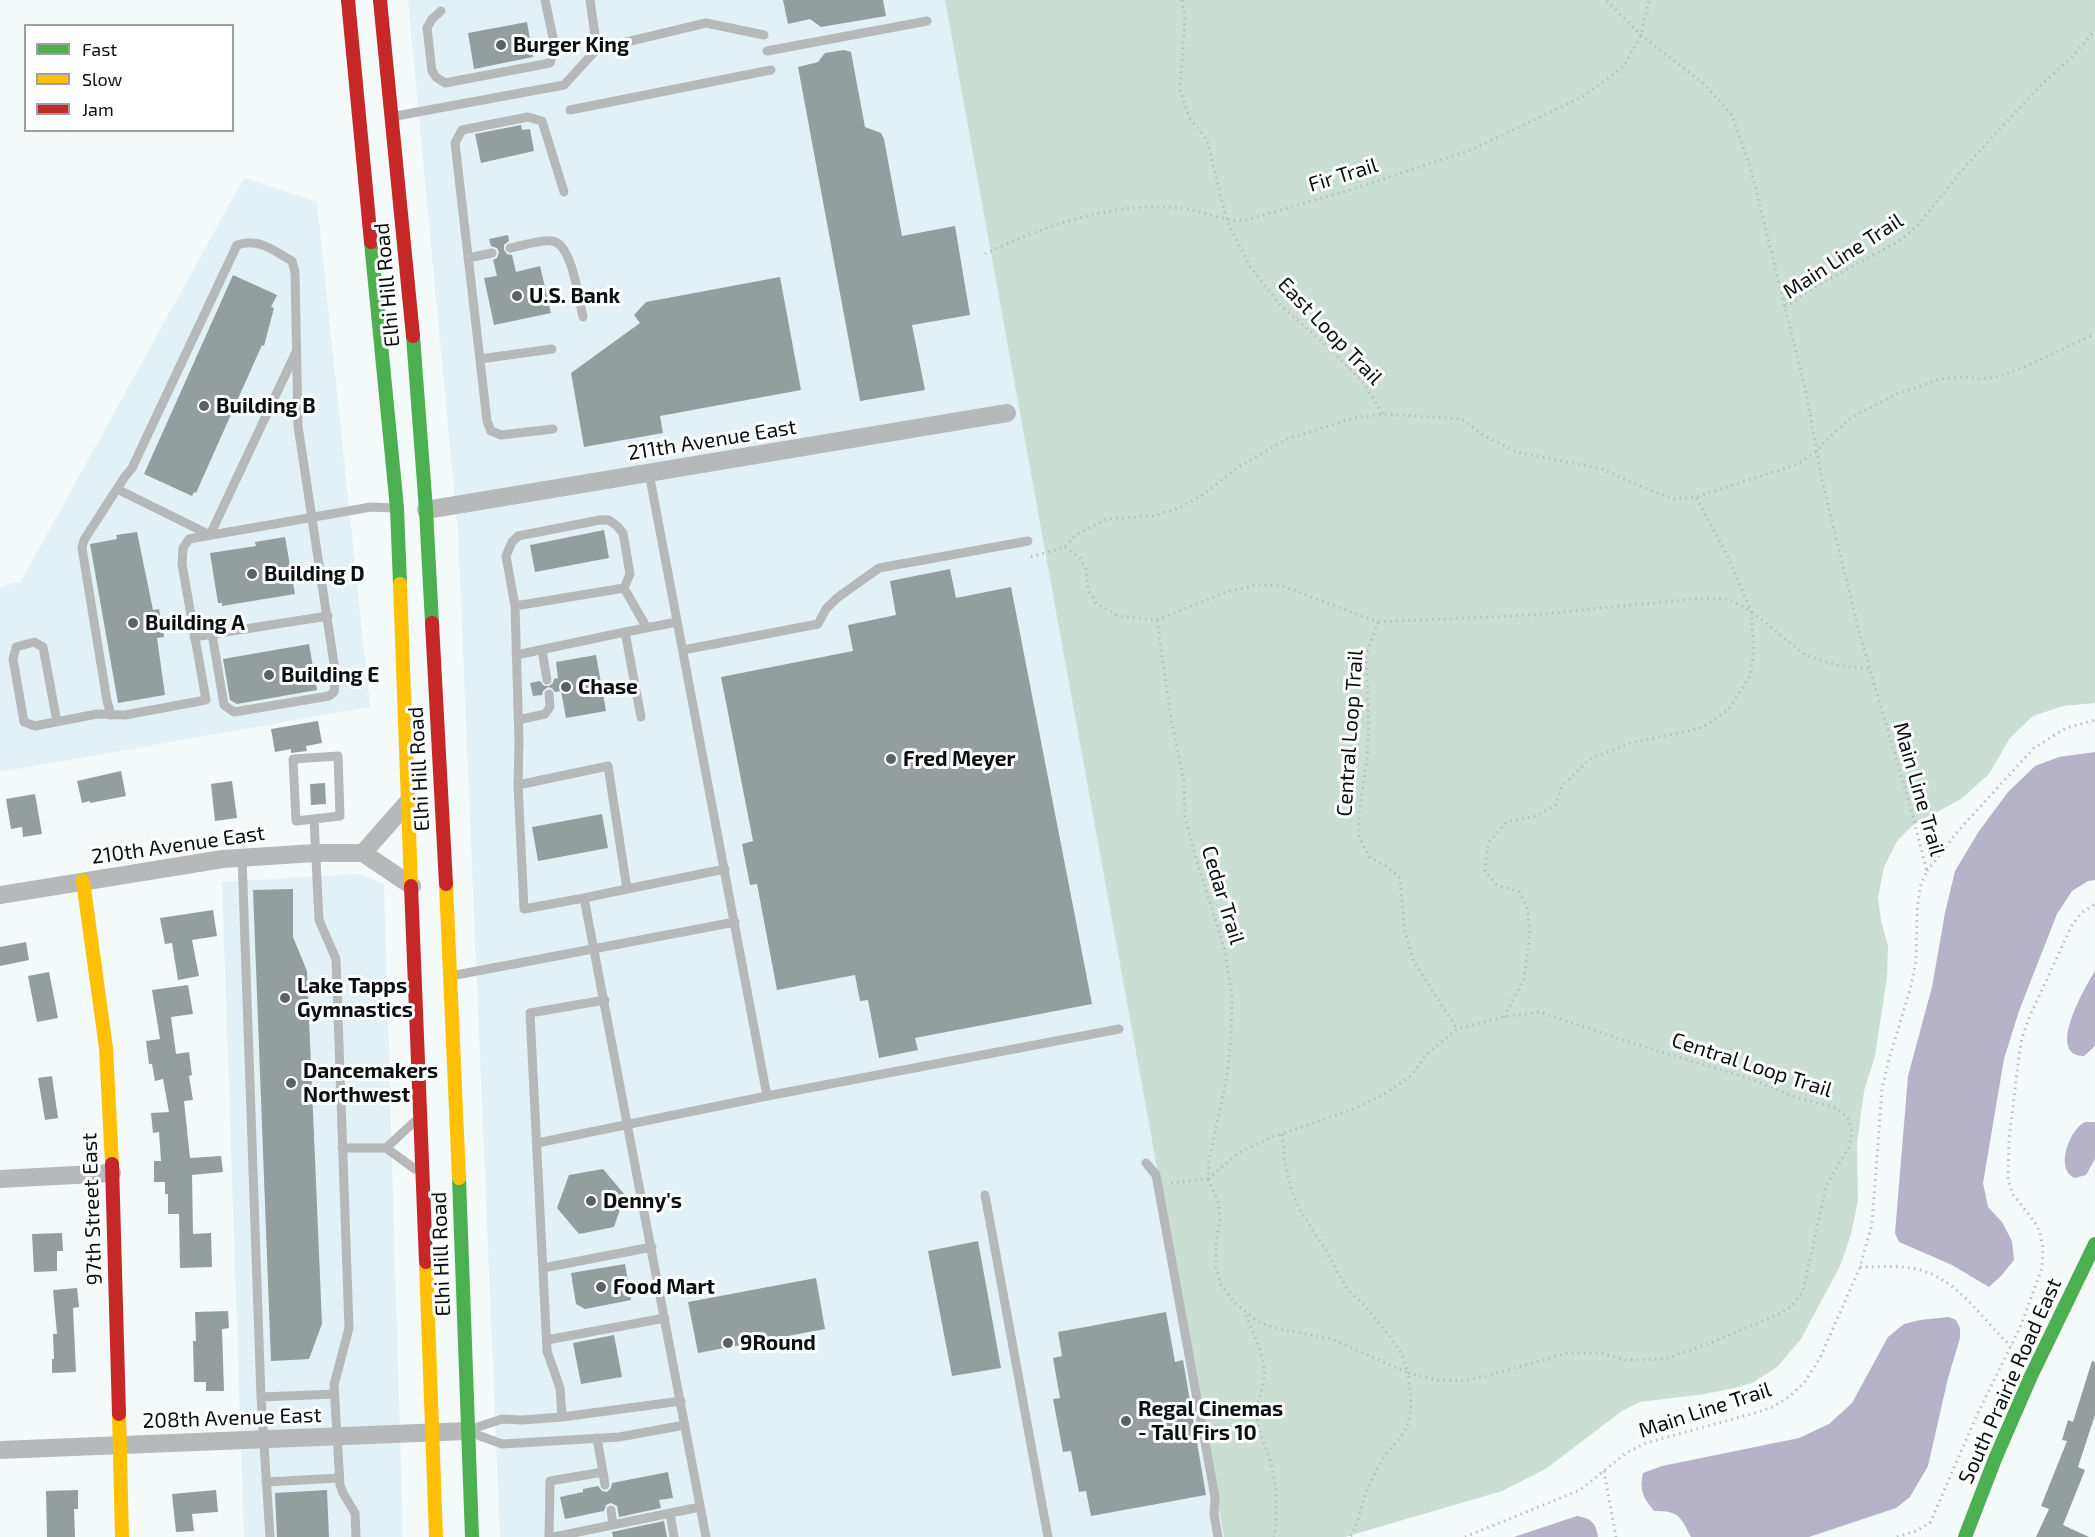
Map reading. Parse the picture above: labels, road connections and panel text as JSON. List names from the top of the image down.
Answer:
{
  "streets": {
    "main road": ["Elhi Hill Road", "97th Street East", "South Prairie Road East"],
    "street": ["211th Avenue East", "210th Avenue East", "208th Avenue East"],
    "path": [
      "Fir Trail",
      "Main Line Trail",
      "East Loop Trail",
      "Central Loop Trail",
      "Cedar Trail"
    ]
  },
  "crossings": [
    ["Fir Trail", "East Loop Trail"],
    ["Main Line Trail", "East Loop Trail"],
    ["Elhi Hill Road", "211th Avenue East"],
    ["Elhi Hill Road", "208th Avenue East"],
    ["East Loop Trail", "Central Loop Trail"],
    ["Central Loop Trail", "Cedar Trail"],
    ["210th Avenue East", "97th Street East"],
    ["97th Street East", "208th Avenue East"]
  ],
  "places": [
    "Burger King",
    "U.S. Bank",
    "Building B",
    "Building D",
    "Building A",
    "Building E",
    "Chase",
    "Fred Meyer",
    "Lake Tapps Gymnastics",
    "Dancemakers Northwest",
    "Denny's",
    "Food Mart",
    "9Round",
    "Regal Cinemas - Tall Firs 10"
  ],
  "legend": ["Fast", "Slow", "Jam"]
}
